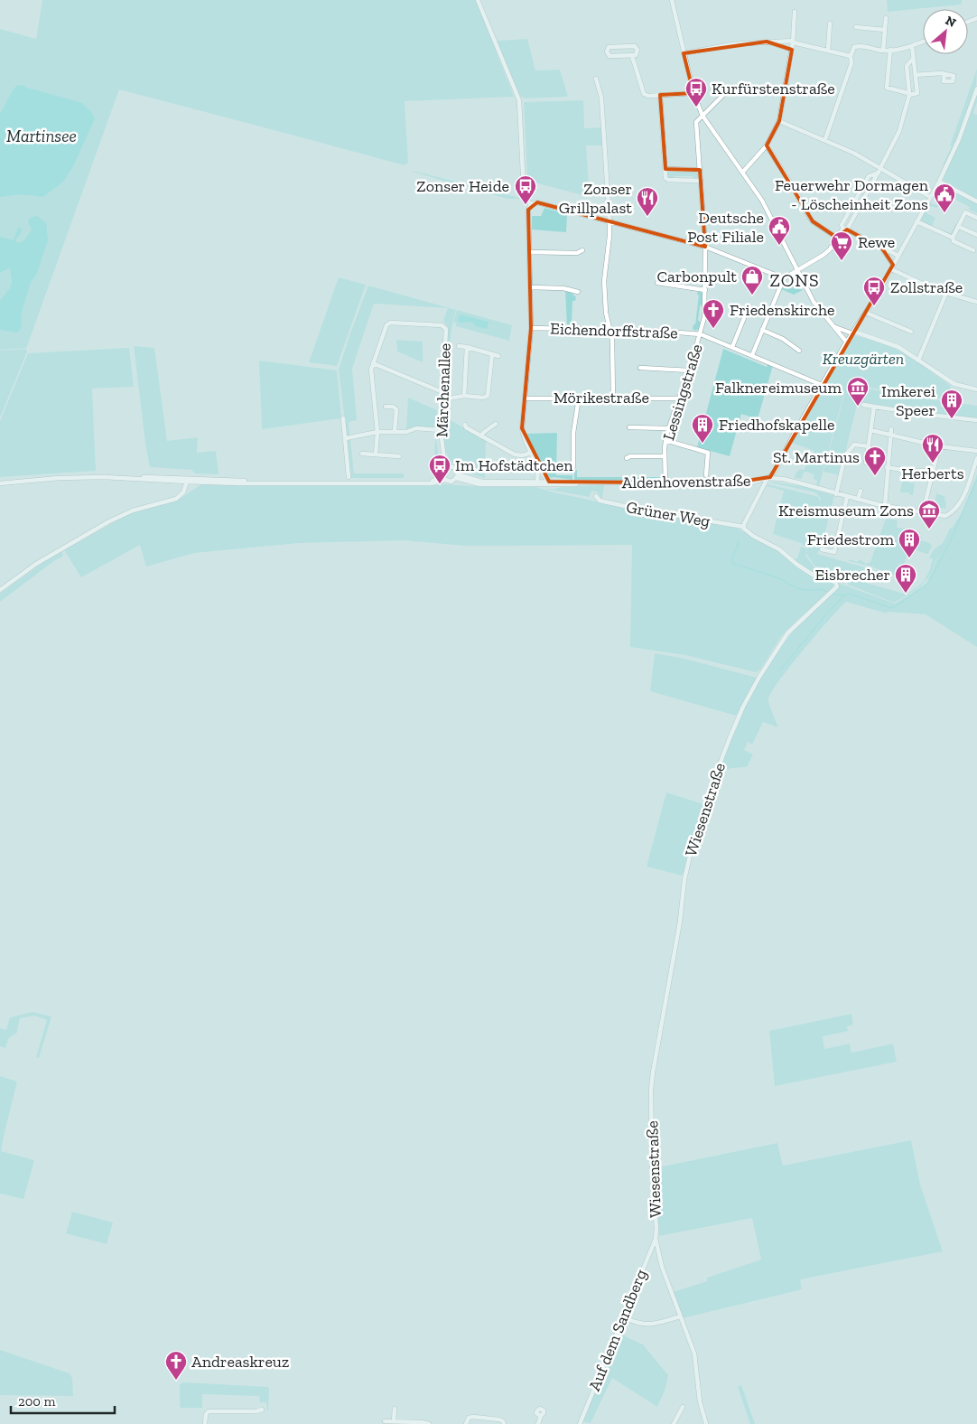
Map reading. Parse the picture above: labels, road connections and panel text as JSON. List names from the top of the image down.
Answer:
{
  "streets": {
    "street": [
      "Eichendorffstraße",
      "Märchenallee",
      "Lessingstraße",
      "Mörikestraße",
      "Aldenhovenstraße",
      "Grüner Weg",
      "Wiesenstraße",
      "Auf dem Sandberg"
    ]
  },
  "crossings": [
    ["Eichendorffstraße", "Lessingstraße"],
    ["Märchenallee", "Aldenhovenstraße"],
    ["Lessingstraße", "Mörikestraße"],
    ["Lessingstraße", "Aldenhovenstraße"],
    ["Grüner Weg", "Wiesenstraße"],
    ["Wiesenstraße", "Auf dem Sandberg"]
  ],
  "districts": ["ZONS"],
  "water": ["Martinsee"],
  "parks": ["Kreuzgärten"],
  "places": {
    "bus stop": [
      "Kurfürstenstraße",
      "Zonser Heide",
      "Zollstraße",
      "Im Hofstädtchen"
    ],
    "public building": ["Feuerwehr Dormagen - Löscheinheit Zons", "Deutsche Post Filiale"],
    "restaurant": ["Zonser Grillpalast", "Herberts"],
    "supermarket": ["Rewe"],
    "shop": ["Carbonpult"],
    "church": ["Friedenskirche", "St. Martinus", "Andreaskreuz"],
    "museum": ["Falknereimuseum", "Kreismuseum Zons"],
    "building": [
      "Imkerei Speer",
      "Friedhofskapelle",
      "Friedestrom",
      "Eisbrecher"
    ]
  },
  "scale_bar": "200 m",
  "north": "top right"
}
